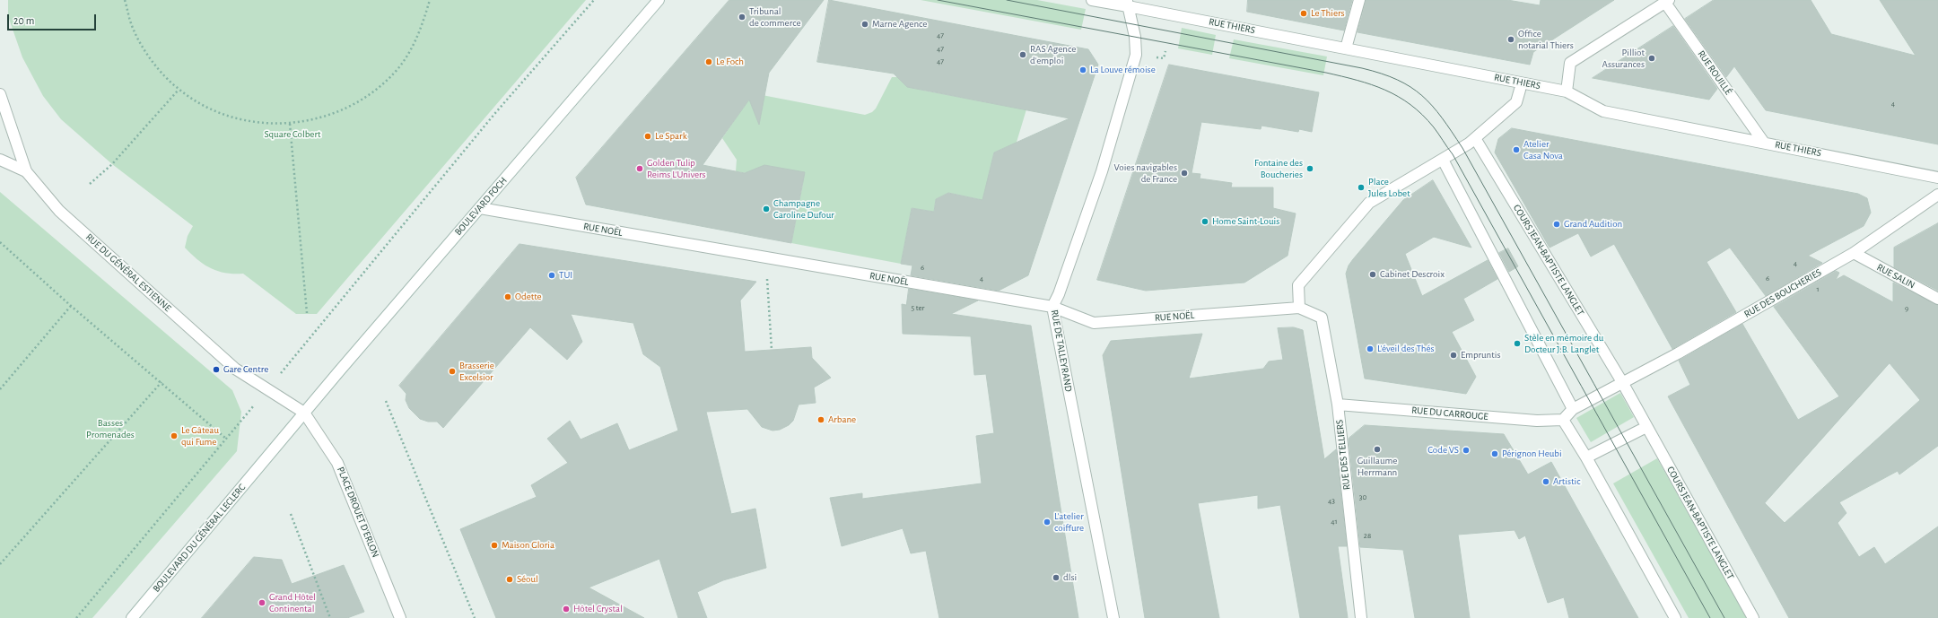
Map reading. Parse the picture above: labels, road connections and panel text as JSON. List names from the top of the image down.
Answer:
{
  "streets": {
    "street": [
      "RUE THIERS",
      "RUE ROUILLÉ",
      "BOULEVARD FOCH",
      "RUE NOËL",
      "COURS JEAN-BAPTISTE LANGLET",
      "RUE DU GÉNÉRAL ESTIENNE",
      "RUE SALIN",
      "RUE DES BOUCHERIES",
      "RUE DE TALLEYRAND",
      "RUE DU CARROUGE",
      "RUE DES TELLIERS",
      "PLACE DROUET D'ERLON",
      "BOULEVARD DU GÉNÉRAL LECLERC"
    ]
  },
  "crossings": [
    ["RUE THIERS", "RUE ROUILLÉ"],
    ["RUE THIERS", "RUE DE TALLEYRAND"],
    ["BOULEVARD FOCH", "RUE NOËL"],
    ["BOULEVARD FOCH", "RUE DU GÉNÉRAL ESTIENNE"],
    ["BOULEVARD FOCH", "PLACE DROUET D'ERLON"],
    ["BOULEVARD FOCH", "BOULEVARD DU GÉNÉRAL LECLERC"],
    ["RUE NOËL", "RUE DE TALLEYRAND"],
    ["RUE NOËL", "RUE DES TELLIERS"],
    ["COURS JEAN-BAPTISTE LANGLET", "RUE DES BOUCHERIES"],
    ["RUE DU GÉNÉRAL ESTIENNE", "PLACE DROUET D'ERLON"],
    ["RUE SALIN", "RUE DES BOUCHERIES"],
    ["RUE DU CARROUGE", "RUE DES TELLIERS"]
  ],
  "parks": ["Square Colbert", "Basses Promenades"],
  "places": [
    "Le Thiers",
    "Tribunal de commerce",
    "Marne Agence",
    "Office notarial Thiers",
    "RAS Agence d'emploi",
    "Pilliot Assurances",
    "Le Foch",
    "La Louve rémoise",
    "Le Spark",
    "Atelier Casa Nova",
    "Golden Tulip Reims L'Univers",
    "Fontaine des Boucheries",
    "Voies navigables de France",
    "Place Jules Lobet",
    "Champagne Caroline Dufour",
    "Home Saint-Louis",
    "Grand Audition",
    "Cabinet Descroix",
    "TUI",
    "Odette",
    "Stèle en mémoire du Docteur J.B. Langlet",
    "L'éveil des Thés",
    "Empruntis",
    "Gare Centre",
    "Brasserie Excelsior",
    "Arbane",
    "Le Gâteau qui Fume",
    "Guillaume Herrmann",
    "Code VS",
    "Pérignon Heubi",
    "Artistic",
    "L'atelier coiffure",
    "Maison Gloria",
    "dlsi",
    "Séoul",
    "Grand Hôtel Continental",
    "Hôtel Crystal"
  ],
  "house_numbers": [
    "47",
    "47",
    "47",
    "4",
    "4",
    "6",
    "4",
    "6",
    "1",
    "5 ter",
    "9",
    "30",
    "43",
    "41",
    "28"
  ],
  "scale_bar": "20 m"
}
